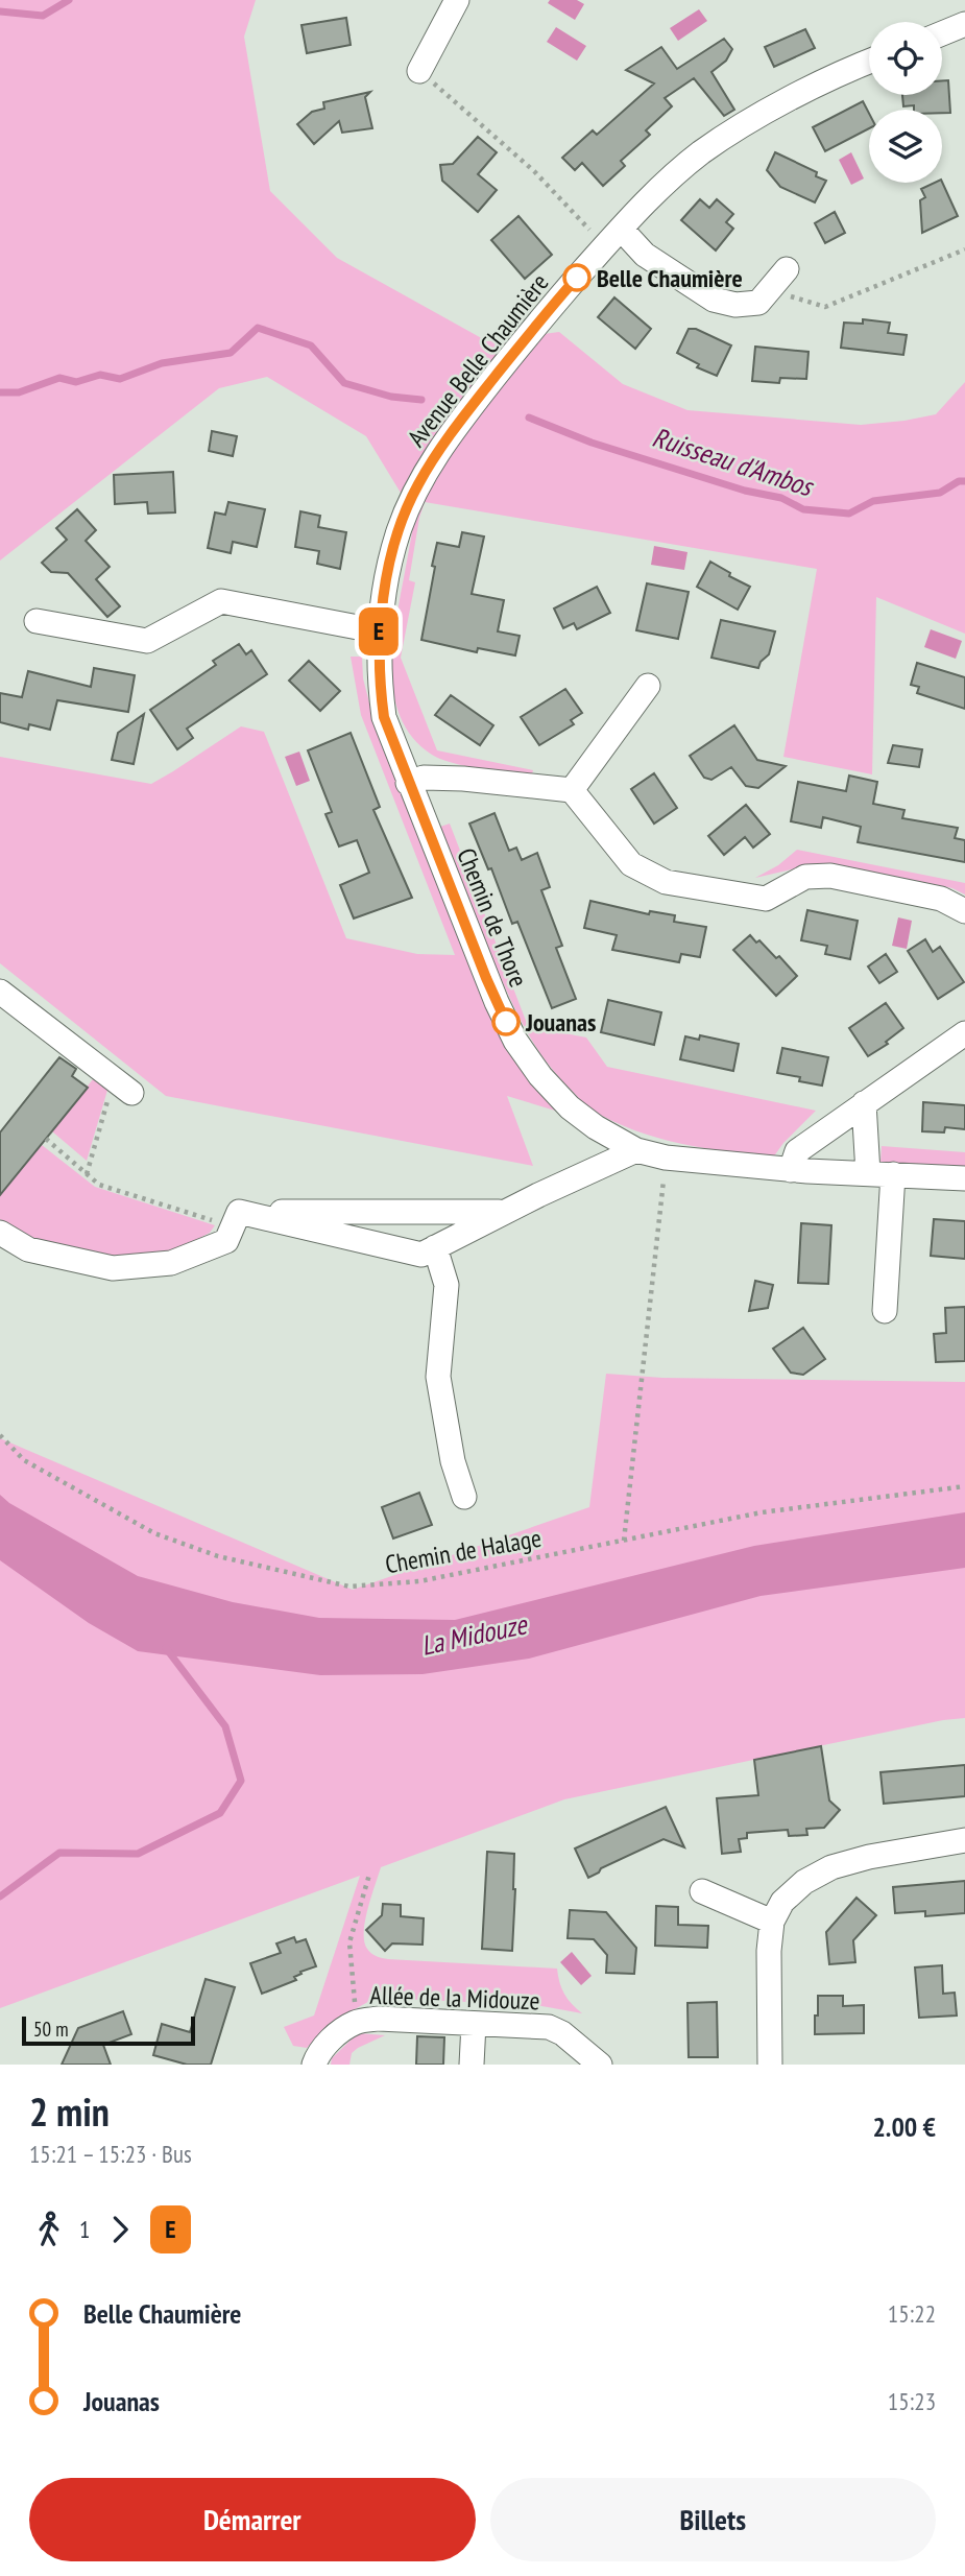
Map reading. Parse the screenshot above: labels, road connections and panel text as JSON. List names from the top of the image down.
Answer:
{
  "streets": {
    "street": ["Avenue Belle Chaumière", "Chemin de Thore", "Allée de la Midouze"],
    "path": ["Chemin de Halage"]
  },
  "crossings": [
    ["Avenue Belle Chaumière", "Chemin de Thore"]
  ],
  "water": ["Ruisseau d'Ambos", "La Midouze"],
  "places": ["Belle Chaumière", "Jouanas"],
  "lines": ["bus line E"],
  "scale_bar": "50 m",
  "page": {
    "on_map": "E",
    "scale": "50 m",
    "heading": ["2 min", "15:21 – 15:23 · Bus", "2.00 €"],
    "legs": ["1", "E"],
    "list": [
      {
        "name": "Belle Chaumière",
        "value": "15:22"
      },
      {
        "name": "Jouanas",
        "value": "15:23"
      }
    ],
    "buttons": ["Démarrer", "Billets"]
  }
}
